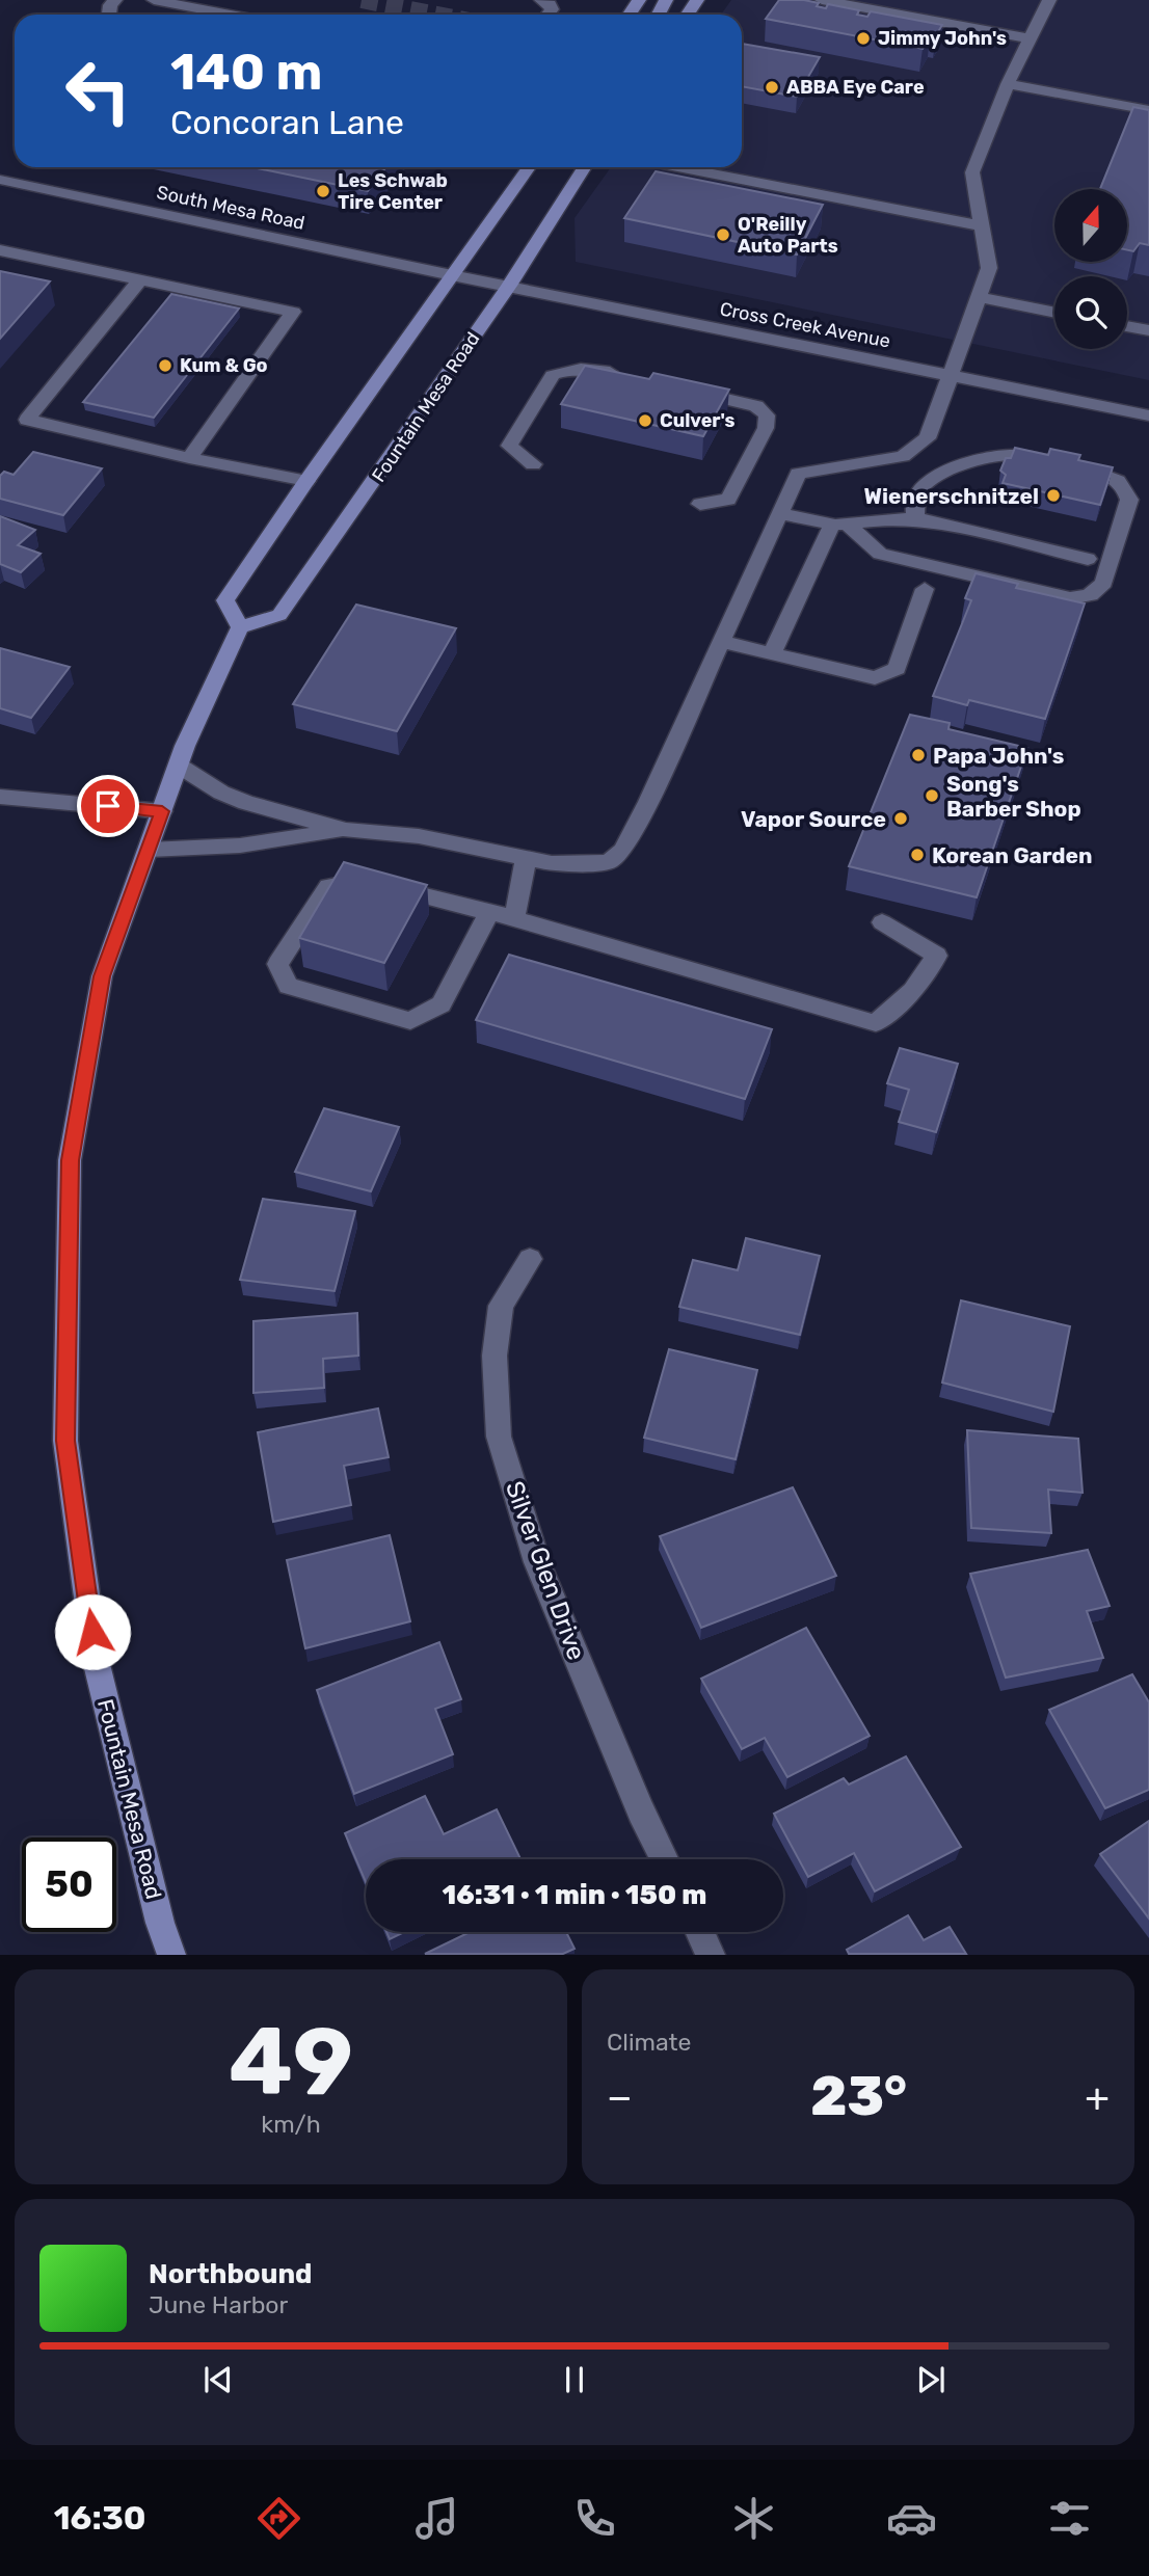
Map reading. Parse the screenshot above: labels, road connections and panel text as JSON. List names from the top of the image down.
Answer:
{
  "streets": {
    "main road": ["Fountain Mesa Road"],
    "street": ["South Mesa Road", "Cross Creek Avenue", "Silver Glen Drive"]
  },
  "crossings": [
    ["South Mesa Road", "Cross Creek Avenue"],
    ["Cross Creek Avenue", "Fountain Mesa Road"]
  ],
  "places": [
    "Jimmy John's",
    "ABBA Eye Care",
    "Les Schwab Tire Center",
    "O'Reilly Auto Parts",
    "Kum & Go",
    "Culver's",
    "Wienerschnitzel",
    "Papa John's",
    "Song's Barber Shop",
    "Vapor Source",
    "Korean Garden"
  ],
  "north": "top",
  "page": {
    "turn": ["140 m", "Concoran Lane"],
    "limit": "50",
    "trip": "16:31 · 1 min · 150 m",
    "tile": [
      ["49", "km/h"],
      "Climate"
    ],
    "heat": ["−", "23°", "+"],
    "song": ["Northbound", "June Harbor"],
    "tabs": "16:30"
  }
}
